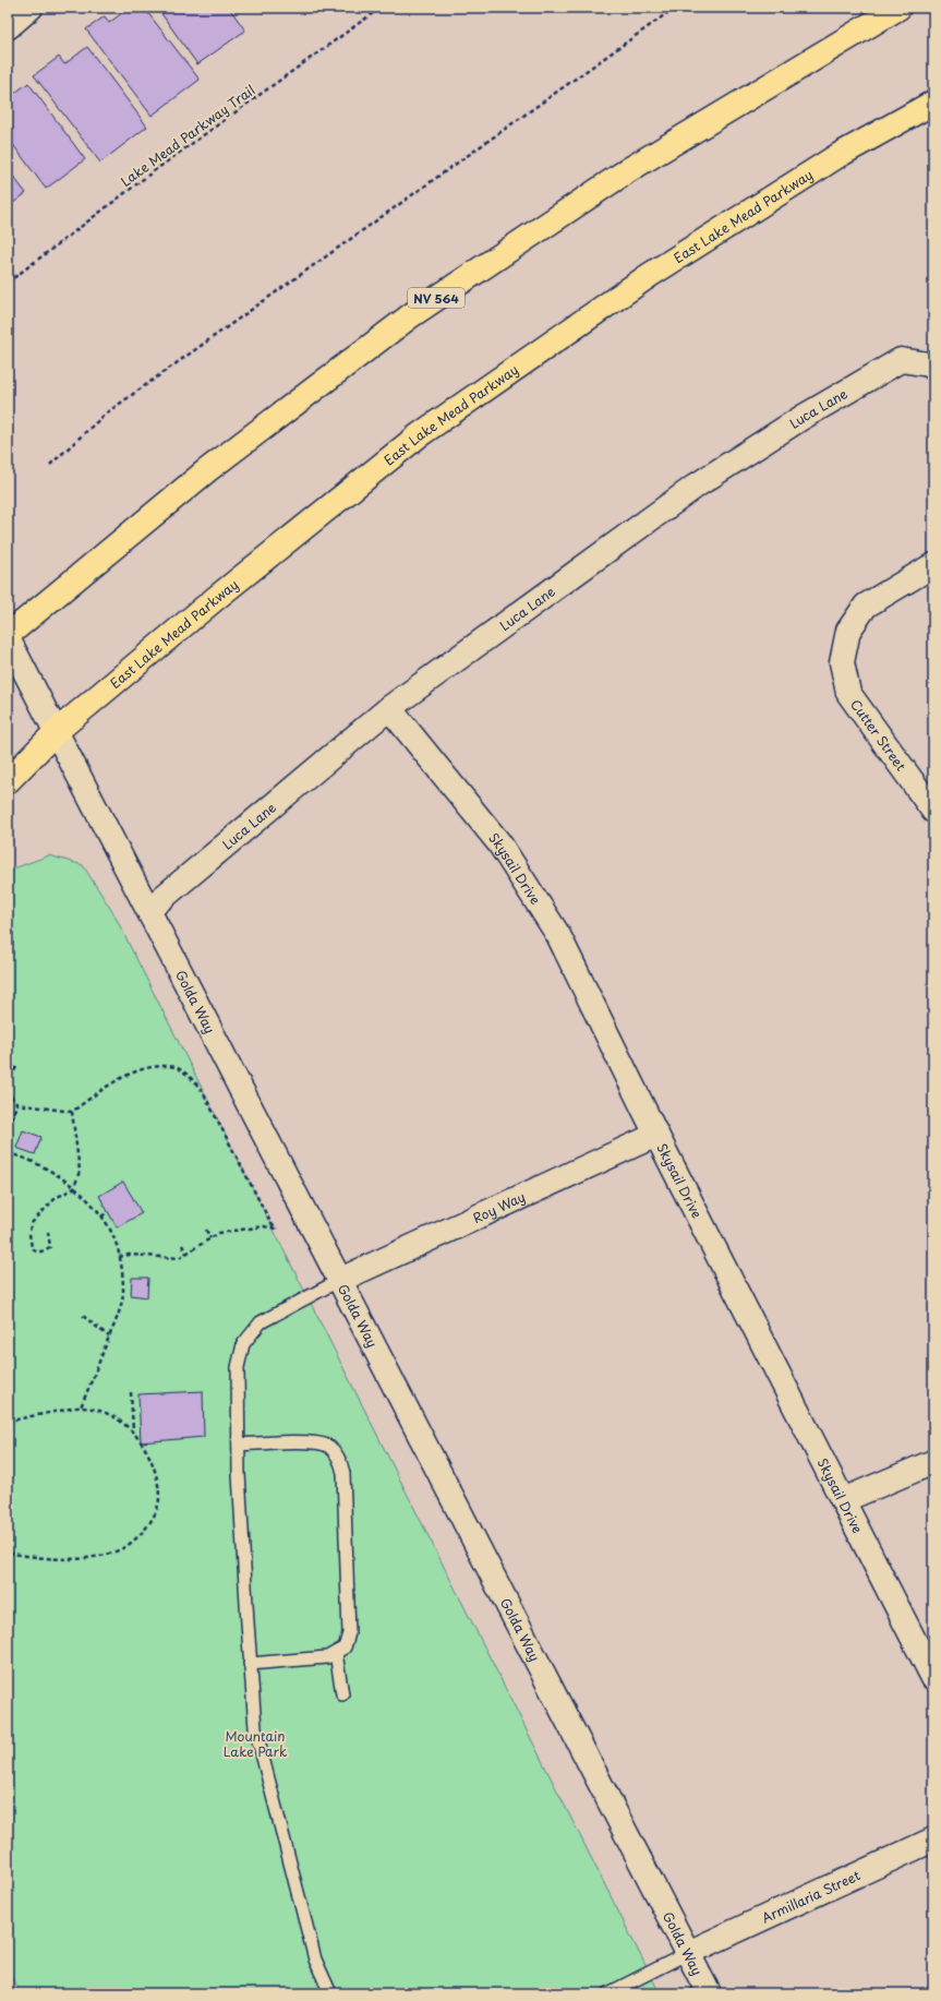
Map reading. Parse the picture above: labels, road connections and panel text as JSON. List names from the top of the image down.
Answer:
{
  "streets": {
    "main road": ["East Lake Mead Parkway", "NV 564"],
    "street": [
      "Luca Lane",
      "Cutter Street",
      "Skysail Drive",
      "Golda Way",
      "Roy Way",
      "Armillaria Street"
    ],
    "path": ["Lake Mead Parkway Trail"]
  },
  "crossings": [
    ["East Lake Mead Parkway", "Golda Way"],
    ["NV 564", "Golda Way"],
    ["Luca Lane", "Skysail Drive"],
    ["Luca Lane", "Golda Way"],
    ["Skysail Drive", "Roy Way"],
    ["Golda Way", "Roy Way"],
    ["Golda Way", "Armillaria Street"]
  ],
  "parks": ["Mountain Lake Park"]
}
